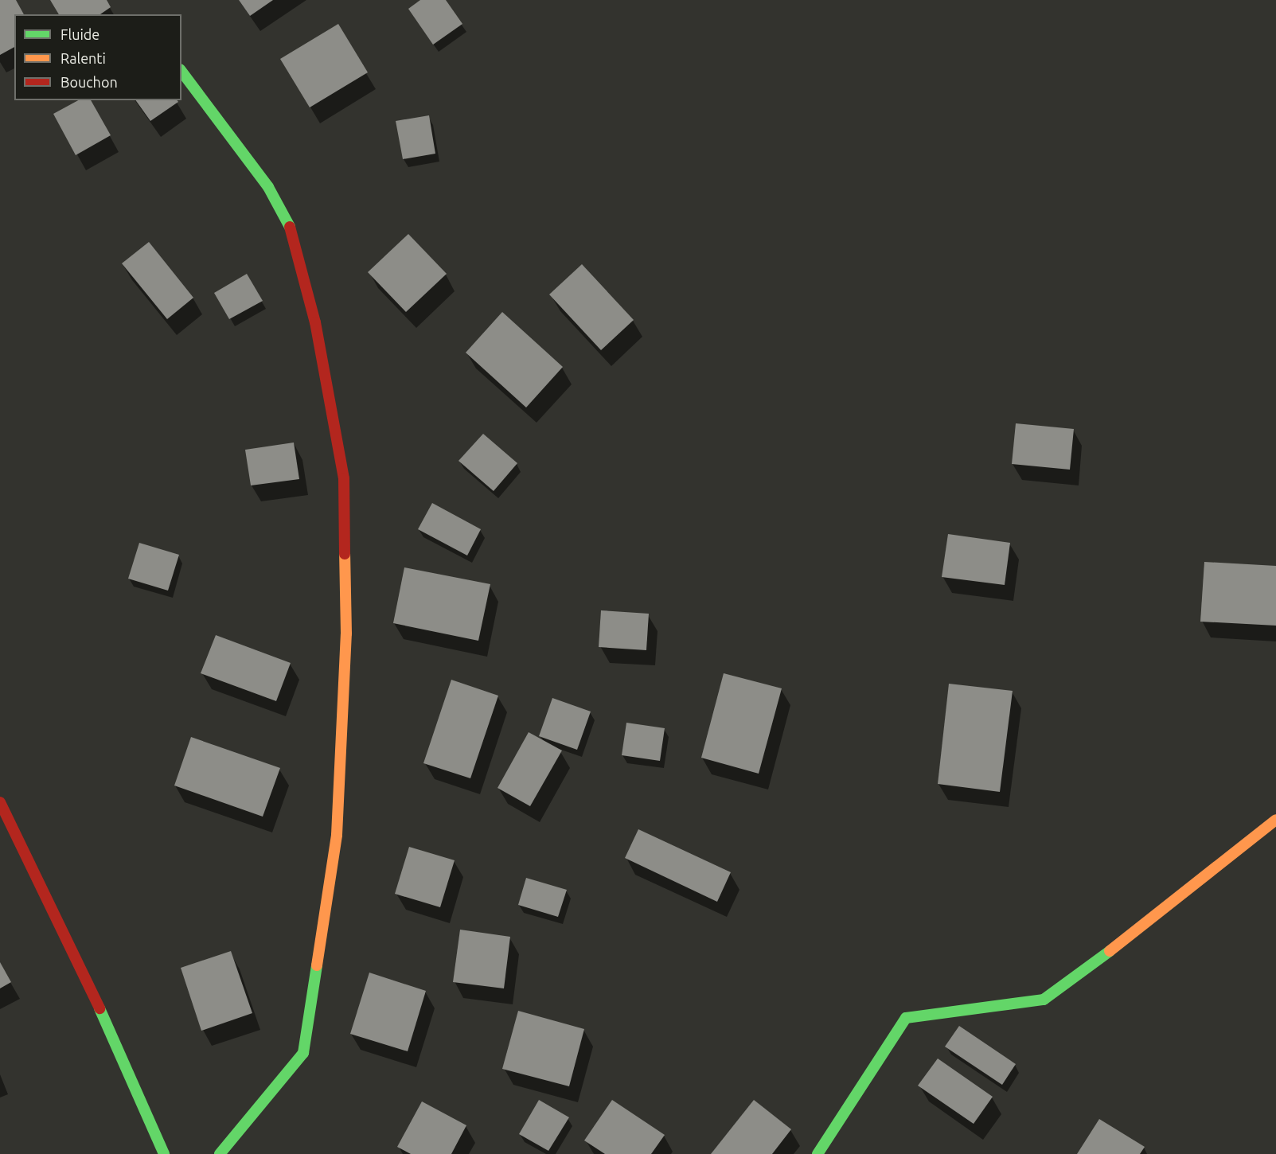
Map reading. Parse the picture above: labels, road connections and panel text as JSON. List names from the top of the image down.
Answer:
{
  "legend": ["Fluide", "Ralenti", "Bouchon"]
}
